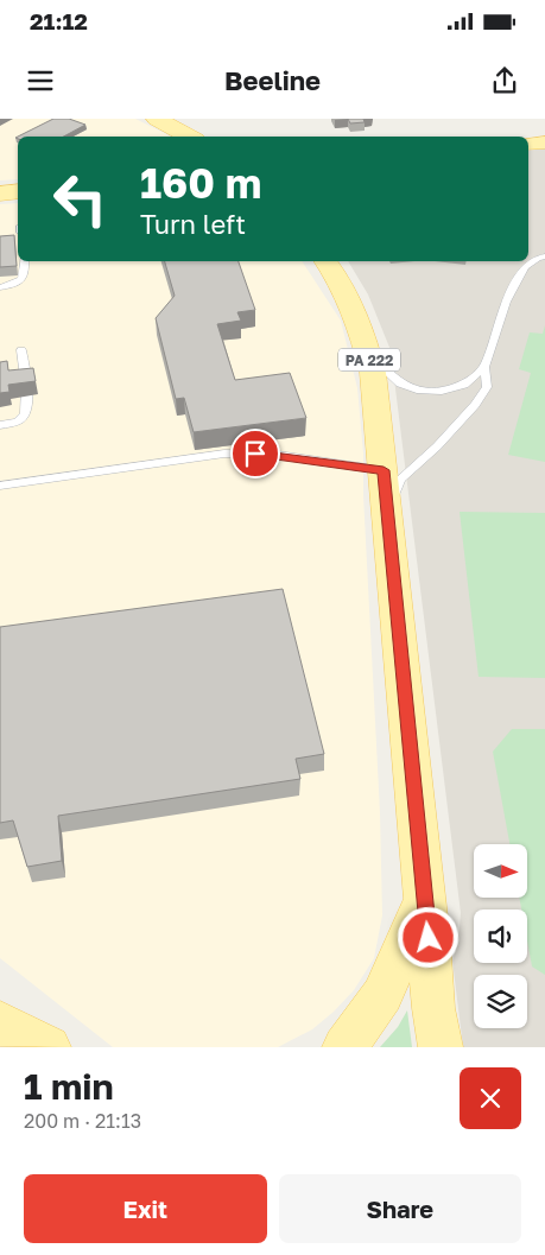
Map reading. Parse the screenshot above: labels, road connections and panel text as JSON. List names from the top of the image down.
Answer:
{
  "streets": {
    "main road": ["PA 222"]
  },
  "north": "right",
  "page": {
    "status": "21:12",
    "header": "Beeline",
    "turn": ["160 m", "Turn left"],
    "heading": ["1 min", "200 m · 21:13"],
    "buttons": ["Exit", "Share"]
  }
}
